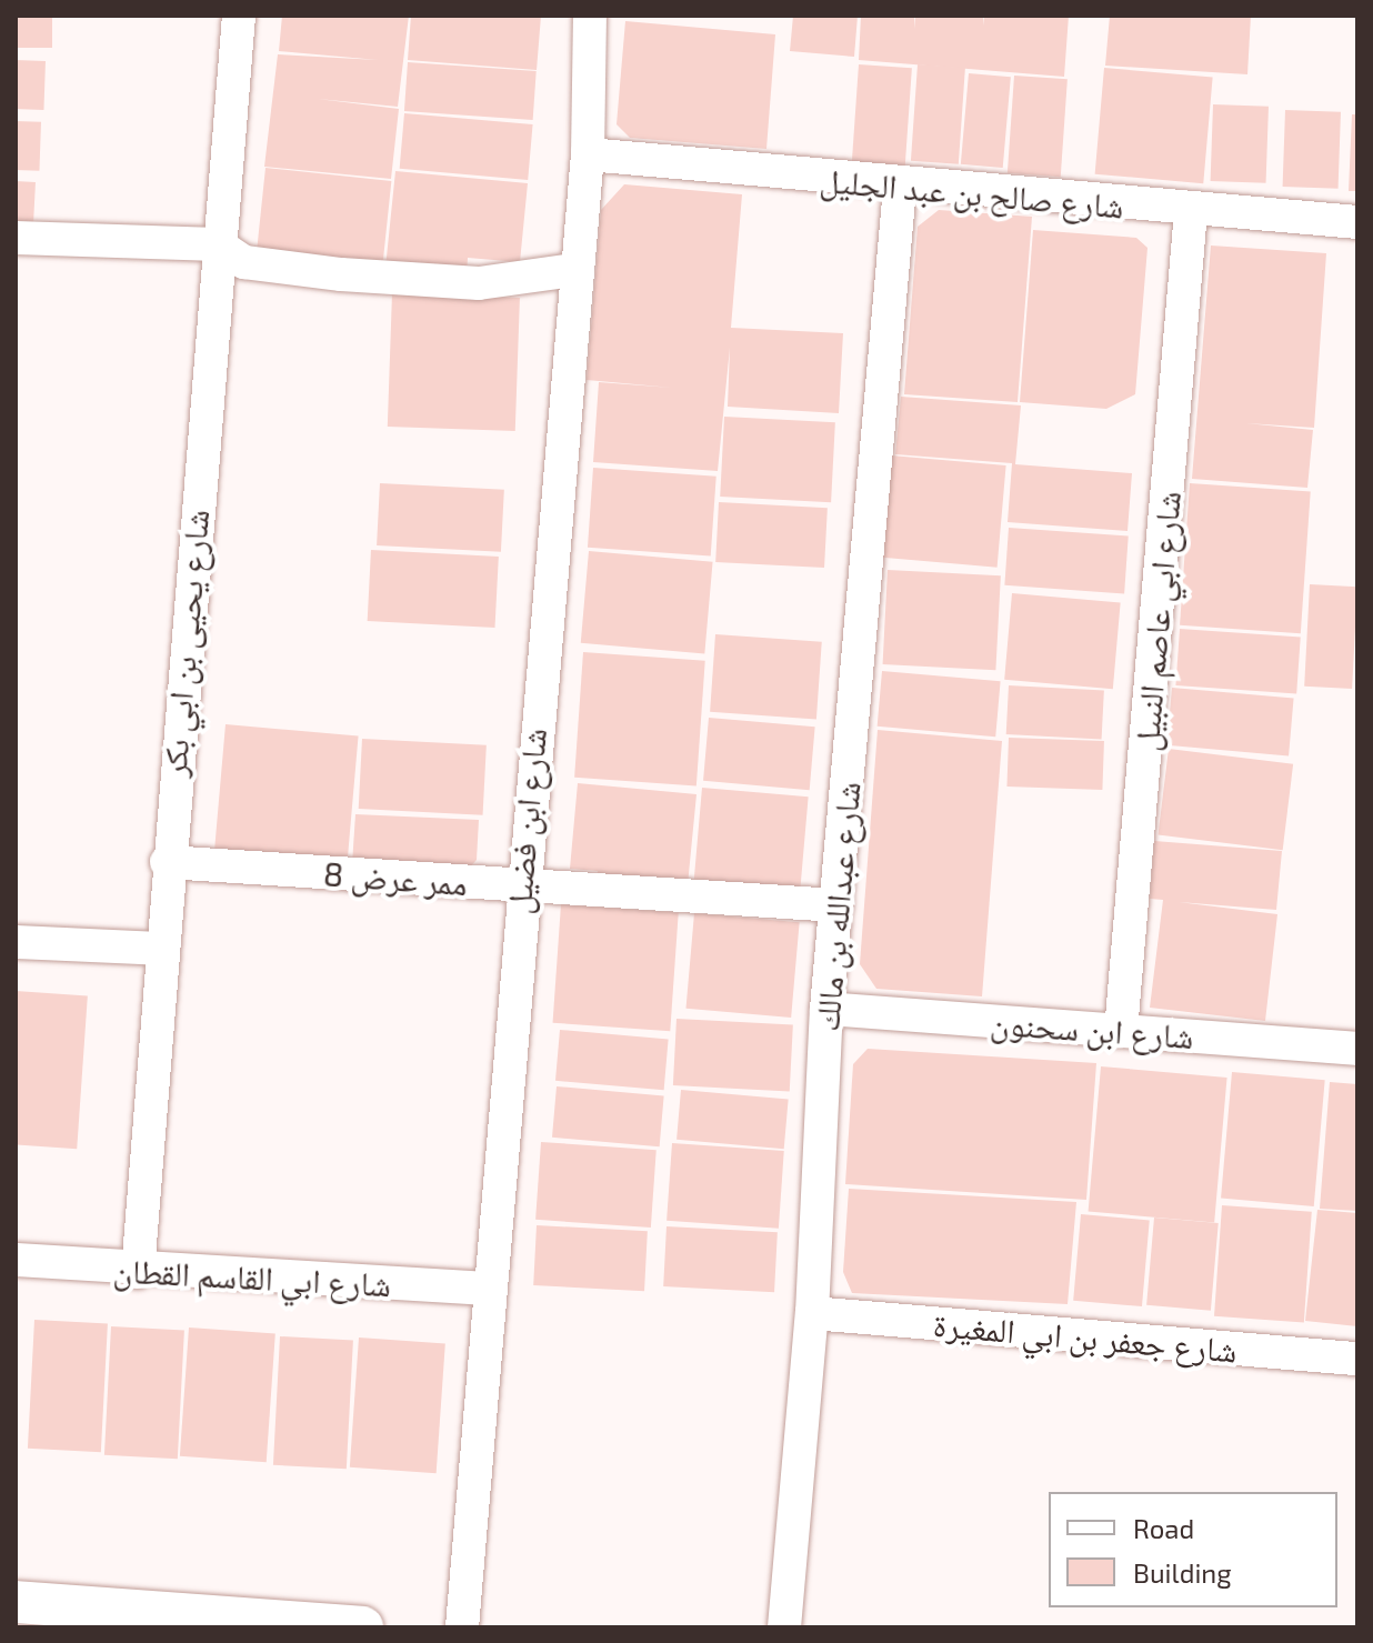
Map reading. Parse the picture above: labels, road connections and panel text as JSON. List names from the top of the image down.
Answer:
{
  "streets": {
    "street": [
      "شارع صالح بن عبد الجليل",
      "شارع ابي عاصم النبيل",
      "شارع يحيى بن ابي بكر",
      "شارع ابن فضيل",
      "ممر عرض 8",
      "شارع عبدالله بن مالك",
      "شارع ابن سحنون",
      "شارع ابي القاسم القطان",
      "شارع جعفر بن ابي المغيرة"
    ]
  },
  "crossings": [
    ["شارع صالح بن عبد الجليل", "شارع ابي عاصم النبيل"],
    ["شارع صالح بن عبد الجليل", "شارع ابن فضيل"],
    ["شارع صالح بن عبد الجليل", "شارع عبدالله بن مالك"],
    ["شارع ابي عاصم النبيل", "شارع ابن سحنون"],
    ["شارع يحيى بن ابي بكر", "ممر عرض 8"],
    ["شارع يحيى بن ابي بكر", "شارع ابي القاسم القطان"],
    ["شارع ابن فضيل", "ممر عرض 8"],
    ["شارع ابن فضيل", "شارع ابي القاسم القطان"],
    ["ممر عرض 8", "شارع عبدالله بن مالك"],
    ["شارع عبدالله بن مالك", "شارع ابن سحنون"],
    ["شارع عبدالله بن مالك", "شارع جعفر بن ابي المغيرة"]
  ],
  "legend": ["Road", "Building"]
}
